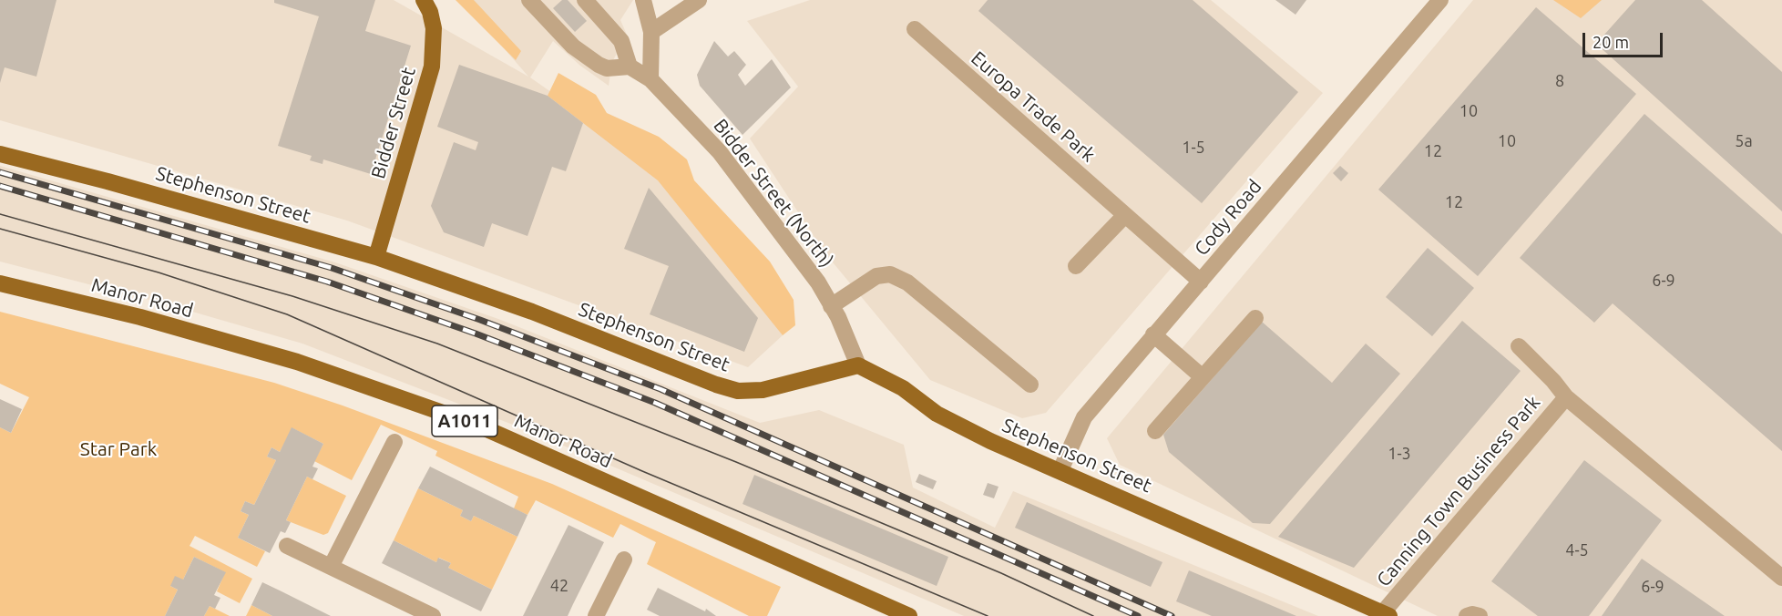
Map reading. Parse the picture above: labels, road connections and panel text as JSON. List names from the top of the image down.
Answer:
{
  "streets": {
    "main road": [
      "Bidder Street",
      "Stephenson Street",
      "Manor Road",
      "A1011"
    ],
    "street": [
      "Europa Trade Park",
      "Bidder Street (North)",
      "Cody Road",
      "Canning Town Business Park"
    ]
  },
  "crossings": [
    ["Europa Trade Park", "Cody Road"],
    ["Bidder Street", "Stephenson Street"],
    ["Bidder Street (North)", "Stephenson Street"],
    ["Stephenson Street", "Cody Road"],
    ["Stephenson Street", "Canning Town Business Park"]
  ],
  "parks": ["Star Park"],
  "house_numbers": [
    "8",
    "10",
    "10",
    "5a",
    "1-5",
    "12",
    "12",
    "6-9",
    "1-3",
    "4-5",
    "42",
    "6-9"
  ],
  "scale_bar": "20 m"
}
